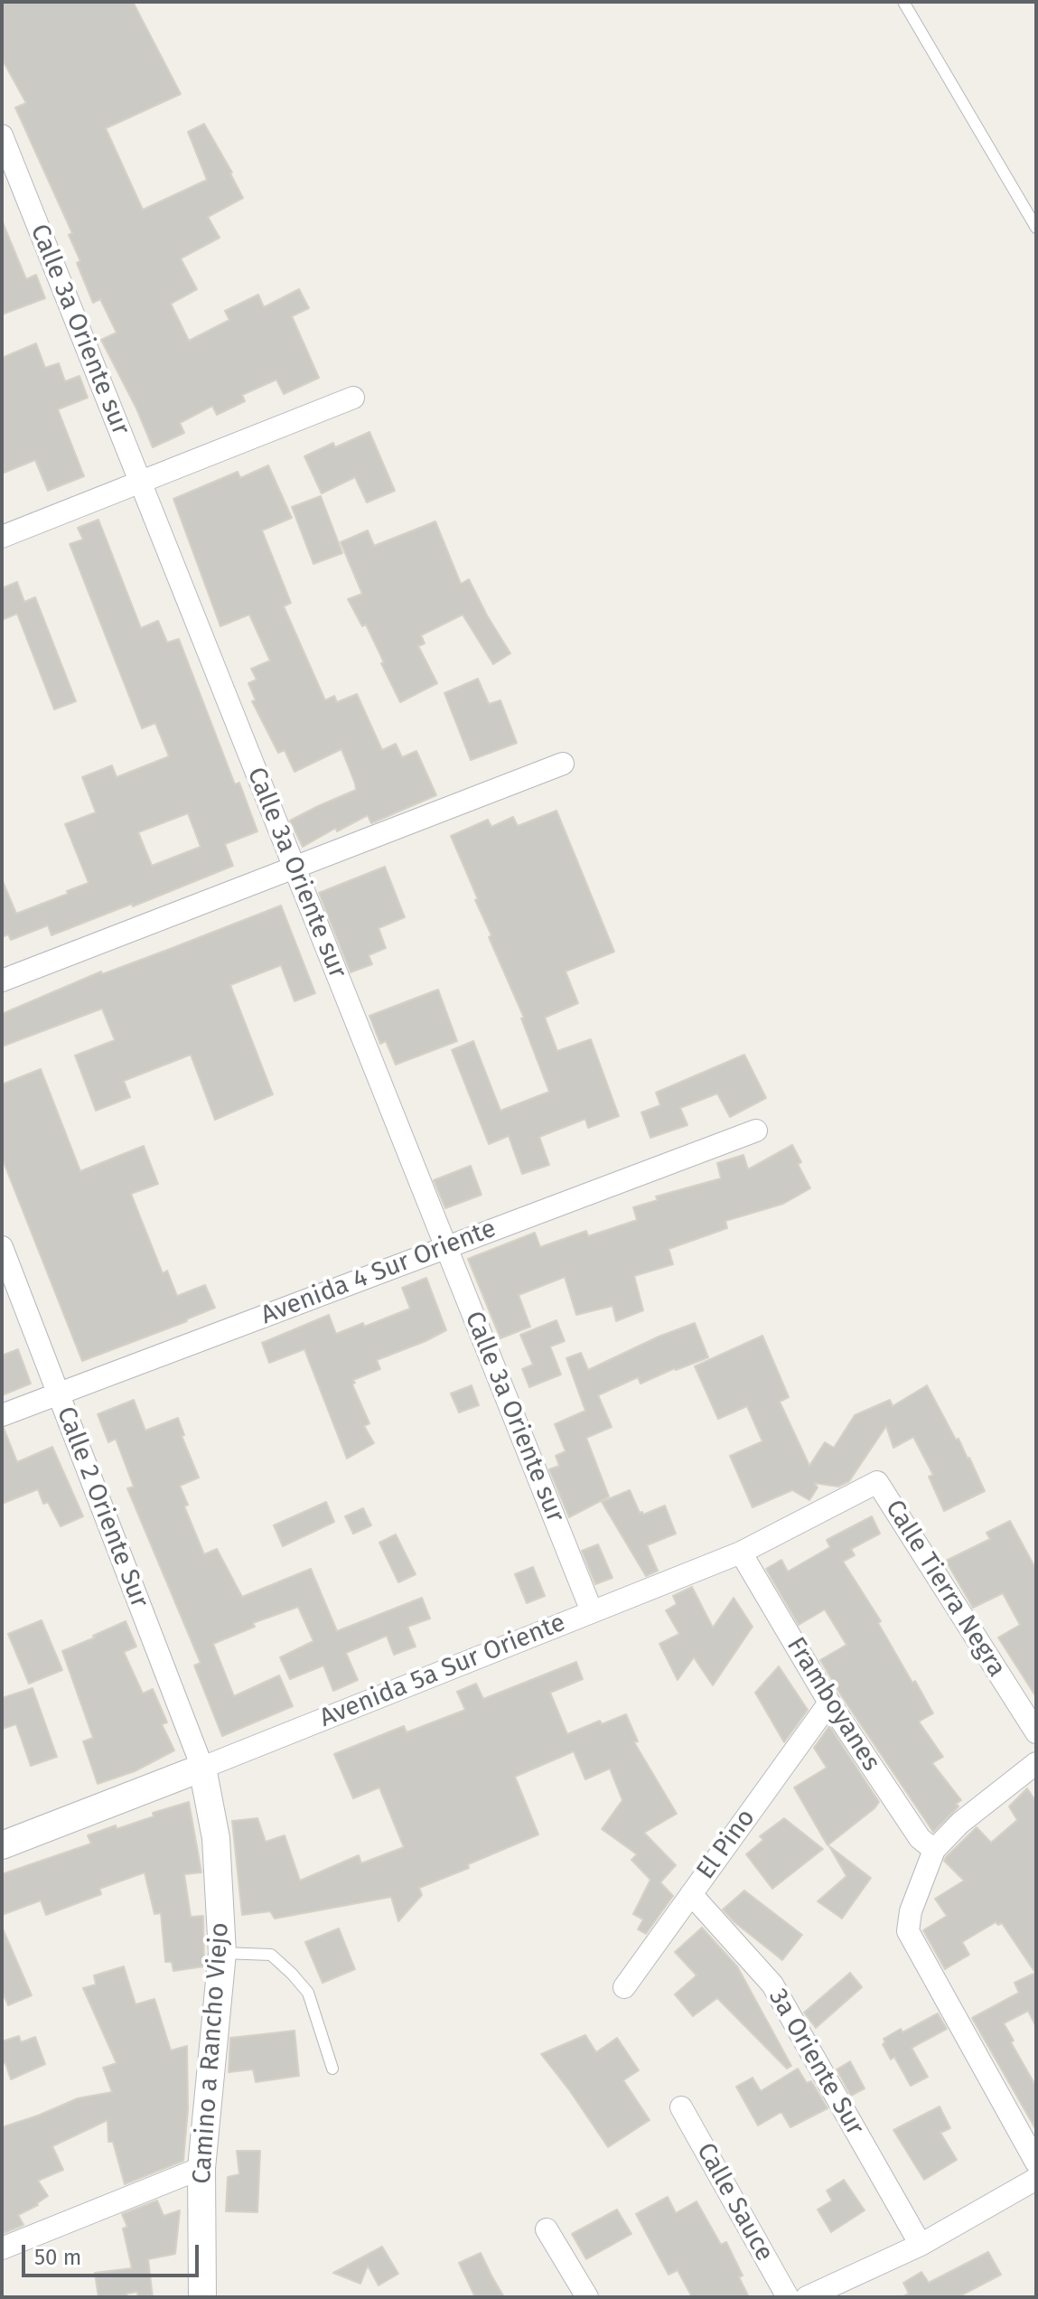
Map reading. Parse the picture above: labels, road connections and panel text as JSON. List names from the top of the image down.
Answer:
{
  "streets": {
    "street": [
      "Calle 3a Oriente sur",
      "Avenida 4 Sur Oriente",
      "Calle 2 Oriente Sur",
      "Calle Tierra Negra",
      "Avenida 5a Sur Oriente",
      "Framboyanes",
      "El Pino",
      "Camino a Rancho Viejo",
      "3a Oriente Sur",
      "Calle Sauce"
    ]
  },
  "crossings": [
    ["Calle 3a Oriente sur", "Avenida 4 Sur Oriente"],
    ["Calle 3a Oriente sur", "Avenida 5a Sur Oriente"],
    ["Avenida 4 Sur Oriente", "Calle 2 Oriente Sur"],
    ["Calle 2 Oriente Sur", "Avenida 5a Sur Oriente"],
    ["Calle 2 Oriente Sur", "Camino a Rancho Viejo"],
    ["Calle Tierra Negra", "Avenida 5a Sur Oriente"],
    ["Avenida 5a Sur Oriente", "Framboyanes"],
    ["Avenida 5a Sur Oriente", "Camino a Rancho Viejo"],
    ["Framboyanes", "El Pino"],
    ["El Pino", "3a Oriente Sur"]
  ],
  "scale_bar": "50 m"
}
